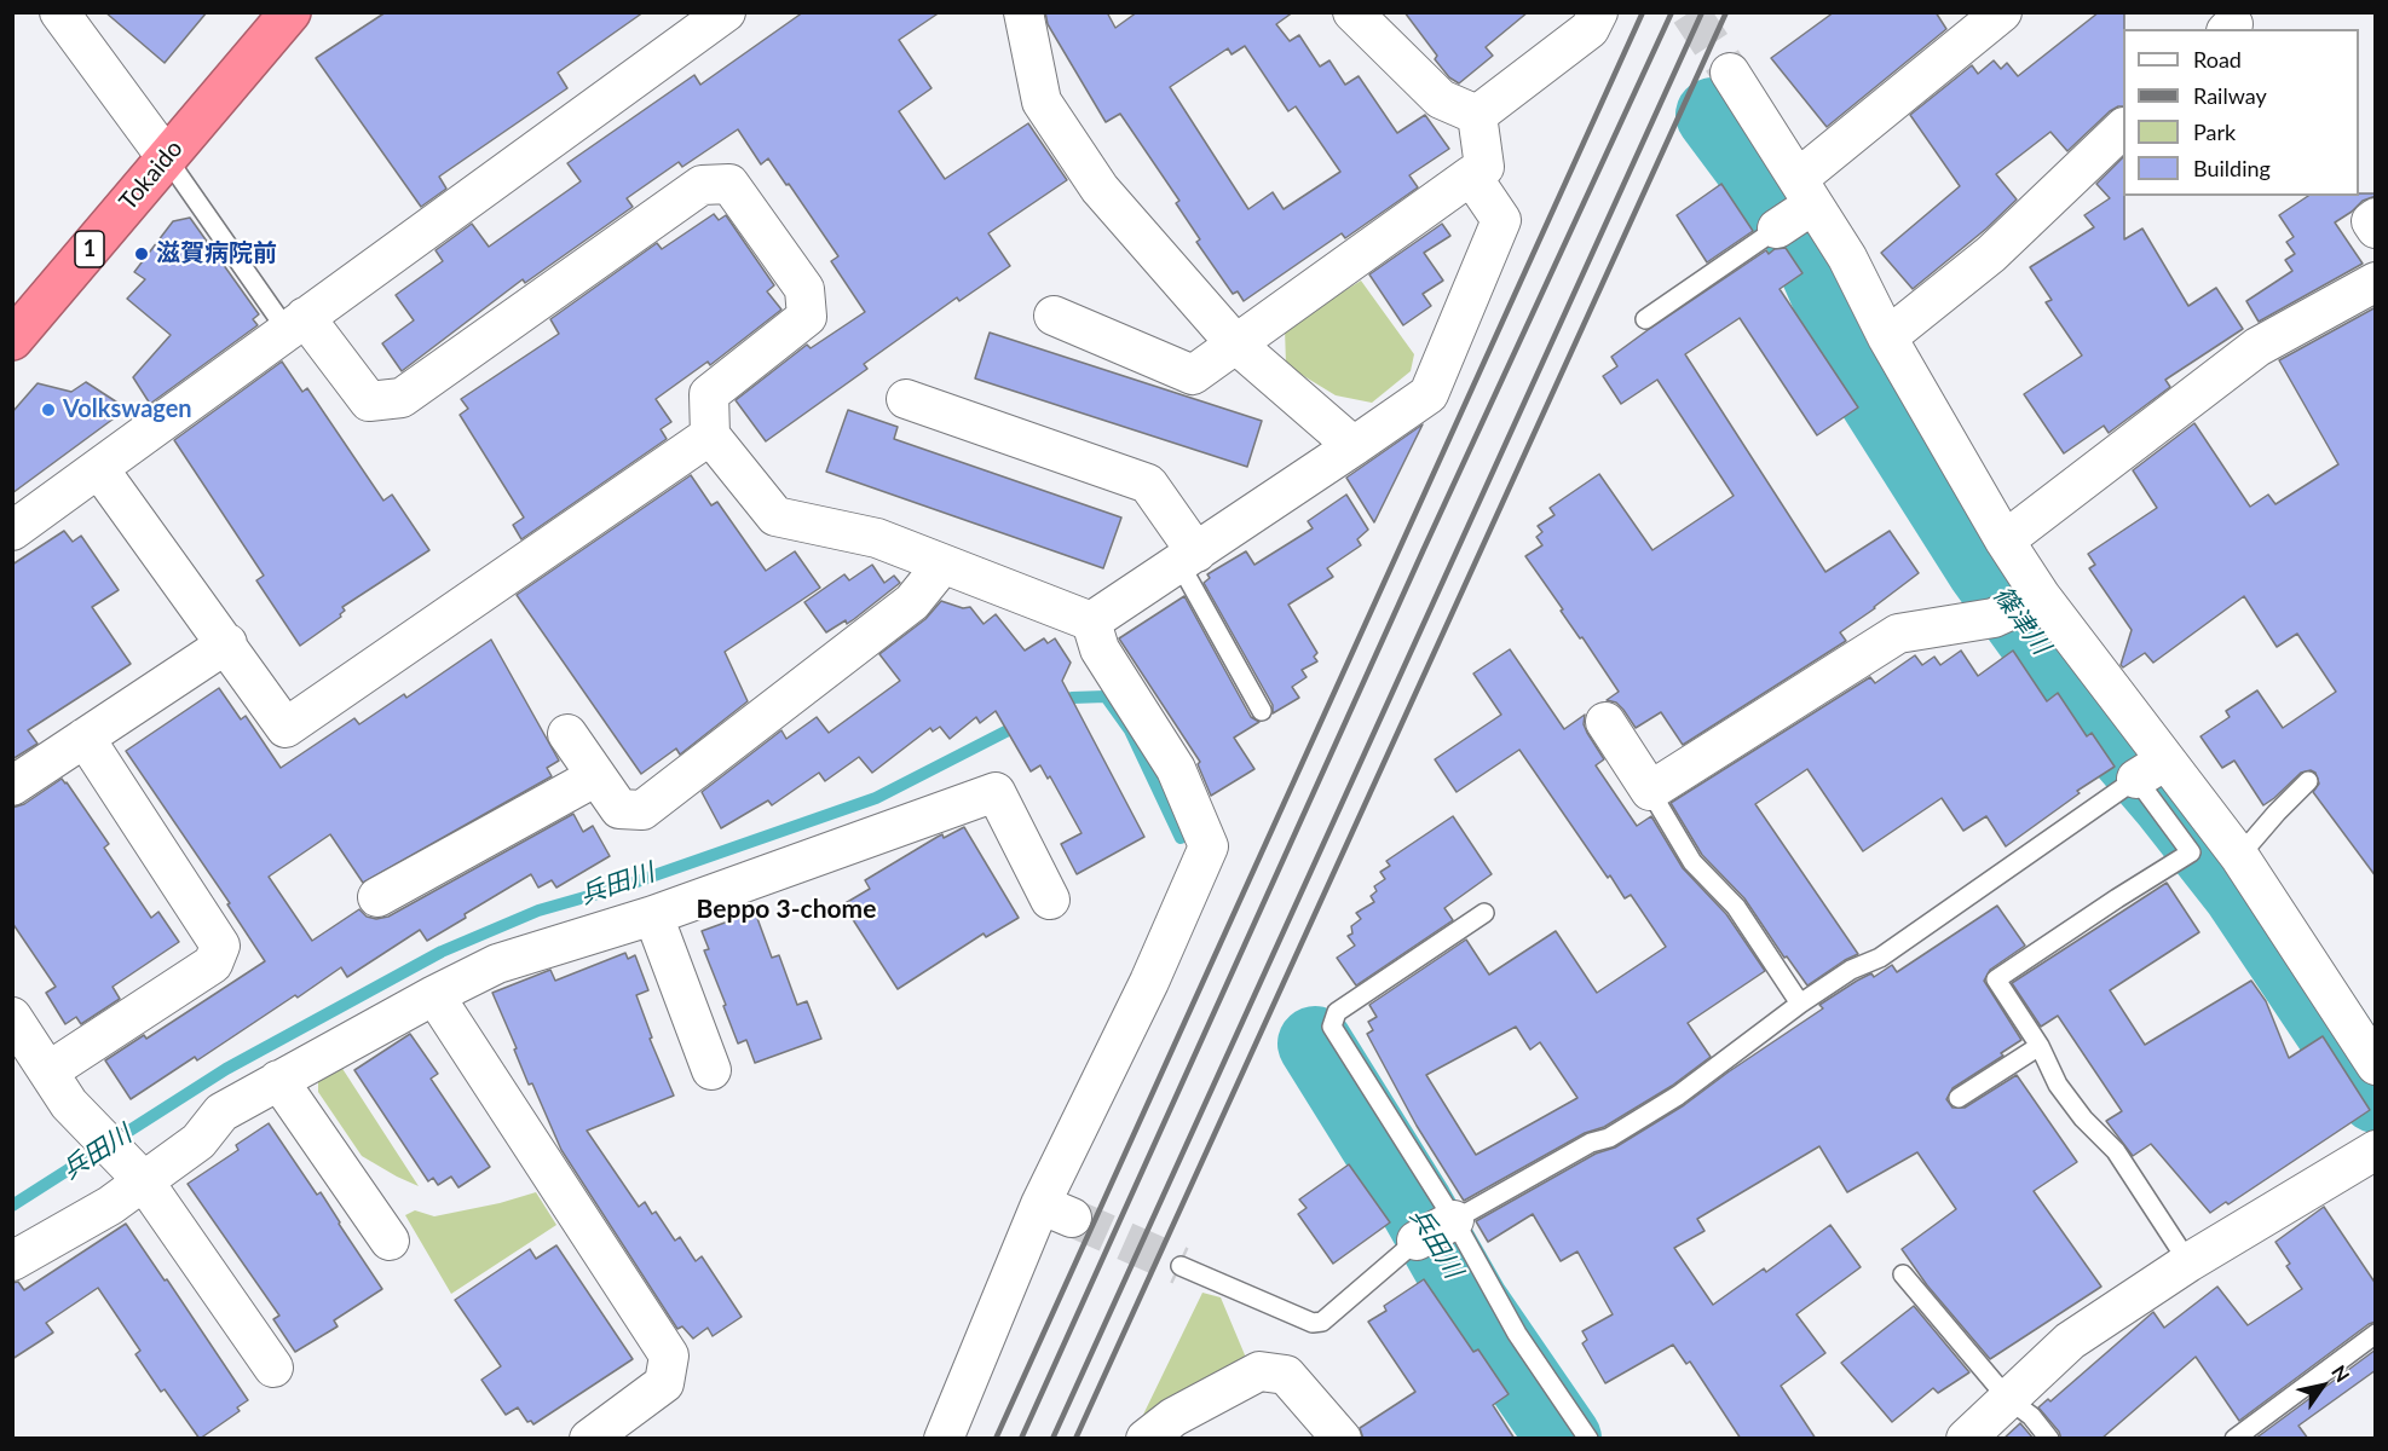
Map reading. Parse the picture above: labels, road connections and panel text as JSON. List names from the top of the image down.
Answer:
{
  "streets": {
    "highway": ["Tokaido", "1"]
  },
  "districts": ["Beppo 3-chome"],
  "water": ["篠津川", "兵田川"],
  "places": ["滋賀病院前", "Volkswagen"],
  "legend": [
    "Road",
    "Railway",
    "Park",
    "Building"
  ],
  "north": "top right"
}
